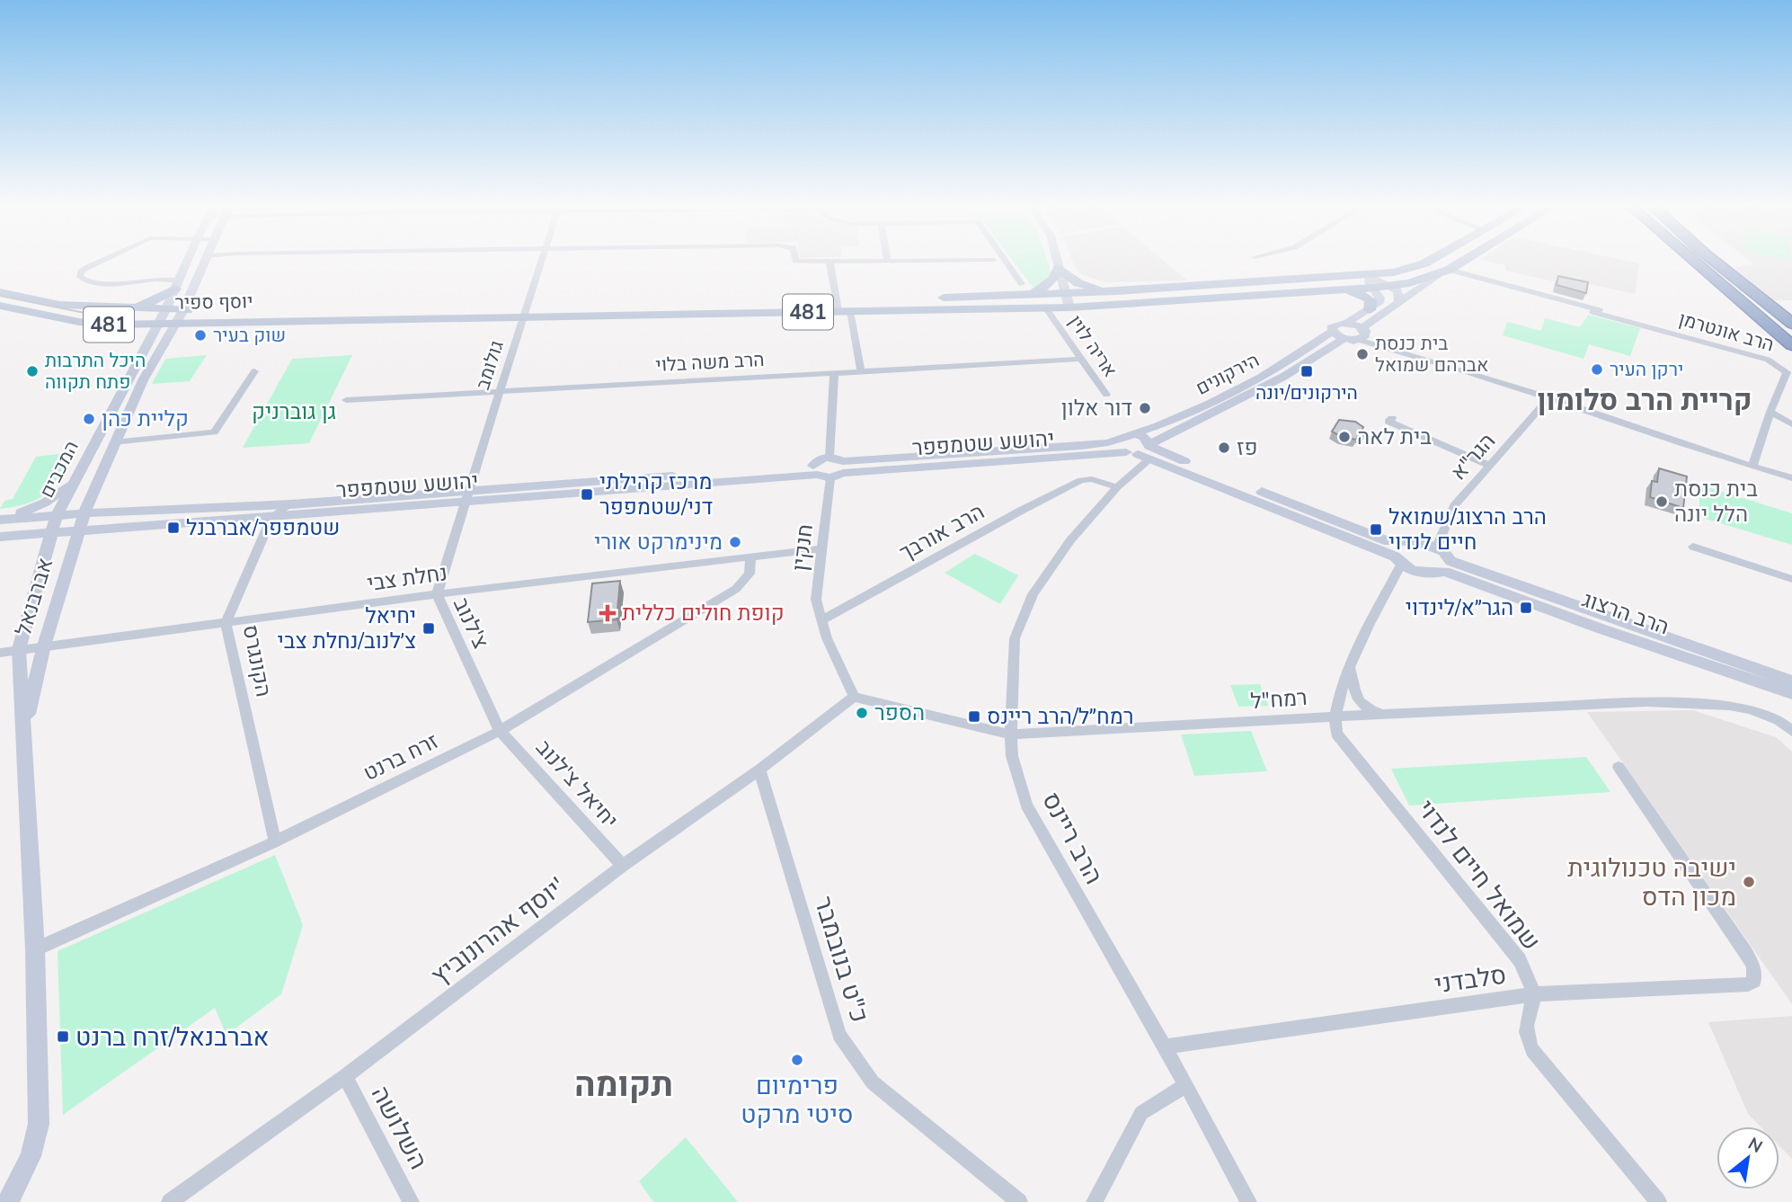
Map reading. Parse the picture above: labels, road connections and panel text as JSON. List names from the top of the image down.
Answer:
{
  "streets": {
    "main road": ["יוסף ספיר", "481"],
    "street": [
      "הרב אונטרמן",
      "אריה לוין",
      "הרב משה בלוי",
      "גולומב",
      "הירקונים",
      "יהושע שטמפפר",
      "הגר\"א",
      "המכבים",
      "הרב אורבך",
      "חנקין",
      "נחלת צבי",
      "אברבנאל",
      "הרב הרצוג",
      "צ'לנוב",
      "הקונגרס",
      "רמח\"ל",
      "זרח ברנט",
      "יחיאל צ'לנוב",
      "הרב ריינס",
      "שמואל חיים לנדוי",
      "יוסף אהרונוביץ'",
      "כ\"ט בנובמבר",
      "סלבדני",
      "השלושה"
    ]
  },
  "crossings": [
    ["יוסף ספיר", "481"],
    ["יוסף ספיר", "אריה לוין"],
    ["יוסף ספיר", "גולומב"],
    ["יוסף ספיר", "המכבים"],
    ["481", "המכבים"],
    ["הרב משה בלוי", "גולומב"],
    ["הרב משה בלוי", "חנקין"],
    ["גולומב", "יהושע שטמפפר"],
    ["גולומב", "צ'לנוב"],
    ["הירקונים", "יהושע שטמפפר"],
    ["הירקונים", "הרב הרצוג"],
    ["הירקונים", "הרב ריינס"],
    ["יהושע שטמפפר", "המכבים"],
    ["יהושע שטמפפר", "חנקין"],
    ["יהושע שטמפפר", "אברבנאל"],
    ["יהושע שטמפפר", "הרב הרצוג"],
    ["יהושע שטמפפר", "צ'לנוב"],
    ["יהושע שטמפפר", "הקונגרס"],
    ["יהושע שטמפפר", "הרב ריינס"],
    ["הגר\"א", "הרב הרצוג"],
    ["המכבים", "אברבנאל"],
    ["הרב אורבך", "חנקין"],
    ["הרב אורבך", "הרב ריינס"],
    ["חנקין", "נחלת צבי"],
    ["נחלת צבי", "אברבנאל"],
    ["נחלת צבי", "צ'לנוב"],
    ["נחלת צבי", "הקונגרס"],
    ["נחלת צבי", "זרח ברנט"],
    ["אברבנאל", "זרח ברנט"],
    ["הרב הרצוג", "הרב ריינס"],
    ["צ'לנוב", "זרח ברנט"],
    ["צ'לנוב", "יחיאל צ'לנוב"],
    ["הקונגרס", "זרח ברנט"],
    ["רמח\"ל", "הרב ריינס"],
    ["רמח\"ל", "שמואל חיים לנדוי"],
    ["רמח\"ל", "יוסף אהרונוביץ'"],
    ["זרח ברנט", "יחיאל צ'לנוב"],
    ["יחיאל צ'לנוב", "יוסף אהרונוביץ'"],
    ["הרב ריינס", "סלבדני"],
    ["שמואל חיים לנדוי", "סלבדני"],
    ["יוסף אהרונוביץ'", "כ\"ט בנובמבר"],
    ["יוסף אהרונוביץ'", "השלושה"]
  ],
  "districts": ["קריית הרב סלומון", "תקומה"],
  "parks": ["גן גוברניק"],
  "places": {
    "other": [
      "שוק בעיר",
      "בית כנסת אברהם שמואל",
      "ירקן העיר",
      "היכל התרבות פתח תקווה",
      "דור אלון",
      "קליית כהן",
      "בית לאה",
      "פז",
      "בית כנסת הלל יונה",
      "מינימרקט אורי",
      "הספר",
      "ישיבה טכנולוגית מכון הדס",
      "פרימיום סיטי מרקט"
    ],
    "transit": [
      "הירקונים/יונה",
      "מרכז קהילתי דני/שטמפפר",
      "שטמפפר/אברבנל",
      "הרב הרצוג/שמואל חיים לנדוי",
      "הגר״א/לינדוי",
      "יחיאל צ׳לנוב/נחלת צבי",
      "רמח״ל/הרב ריינס",
      "אברבנאל/זרח ברנט"
    ],
    "health": ["קופת חולים כללית"]
  },
  "north": "top right"
}
